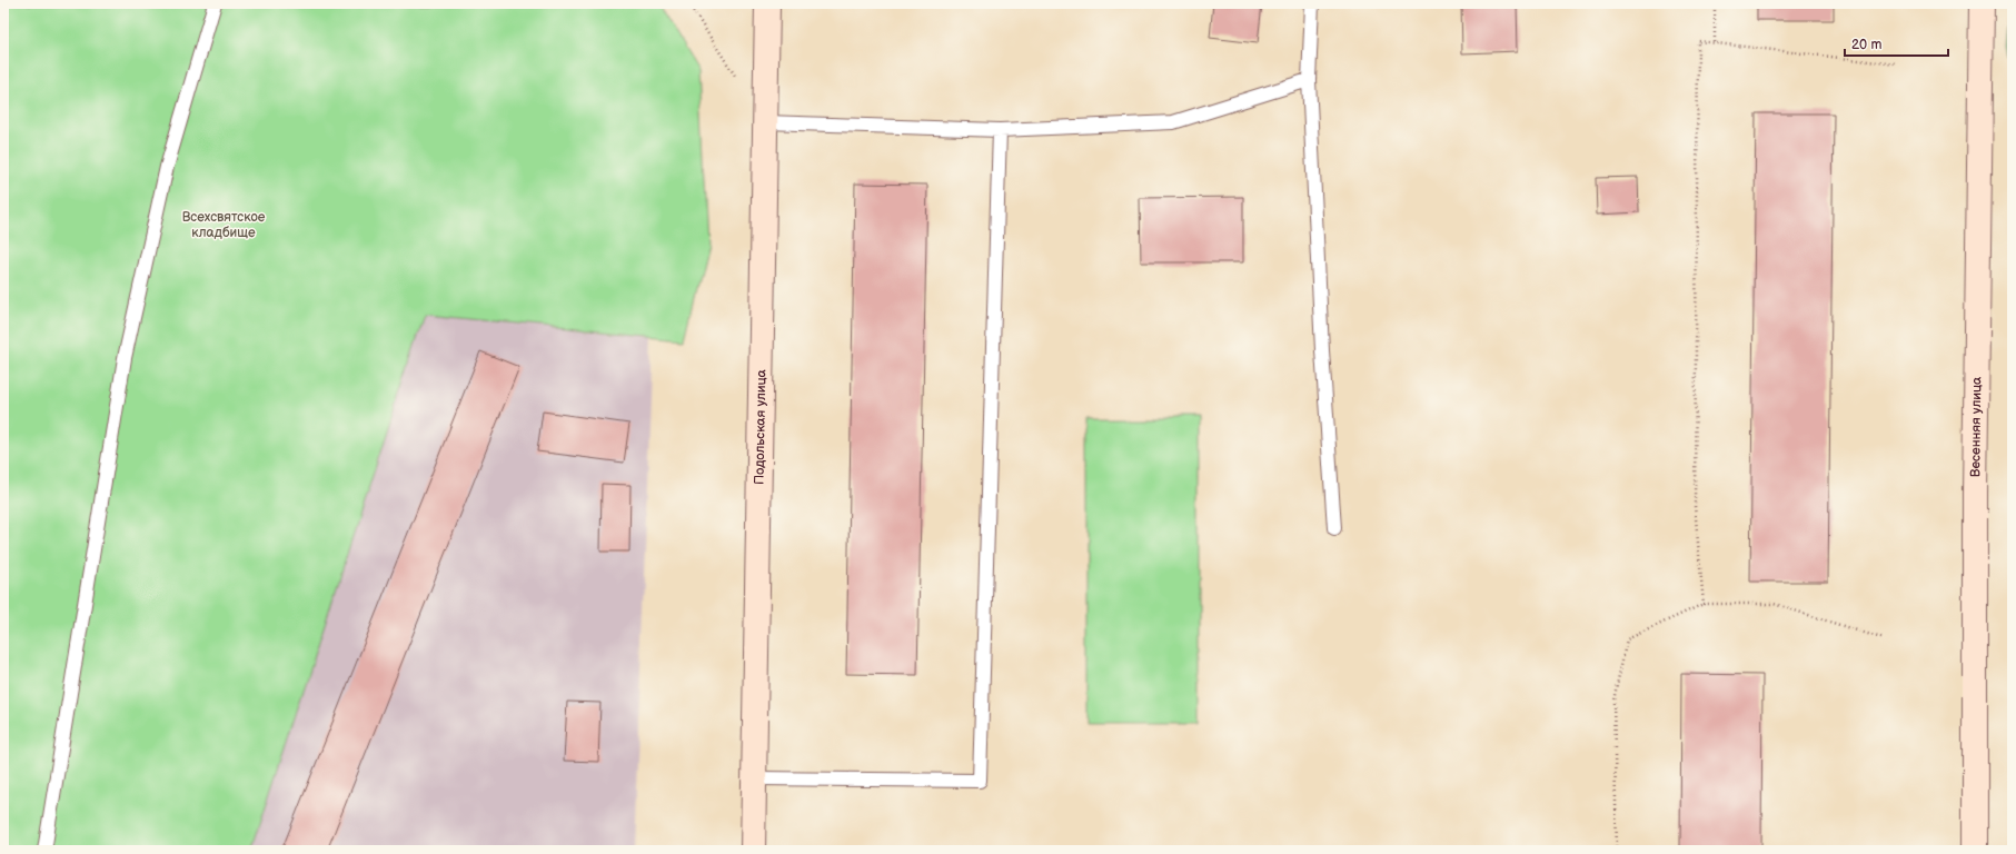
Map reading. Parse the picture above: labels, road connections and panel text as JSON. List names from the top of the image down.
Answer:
{
  "streets": {
    "street": ["Подольская улица", "Весенняя улица"]
  },
  "parks": ["Всехсвятское кладбище"],
  "scale_bar": "20 m"
}
